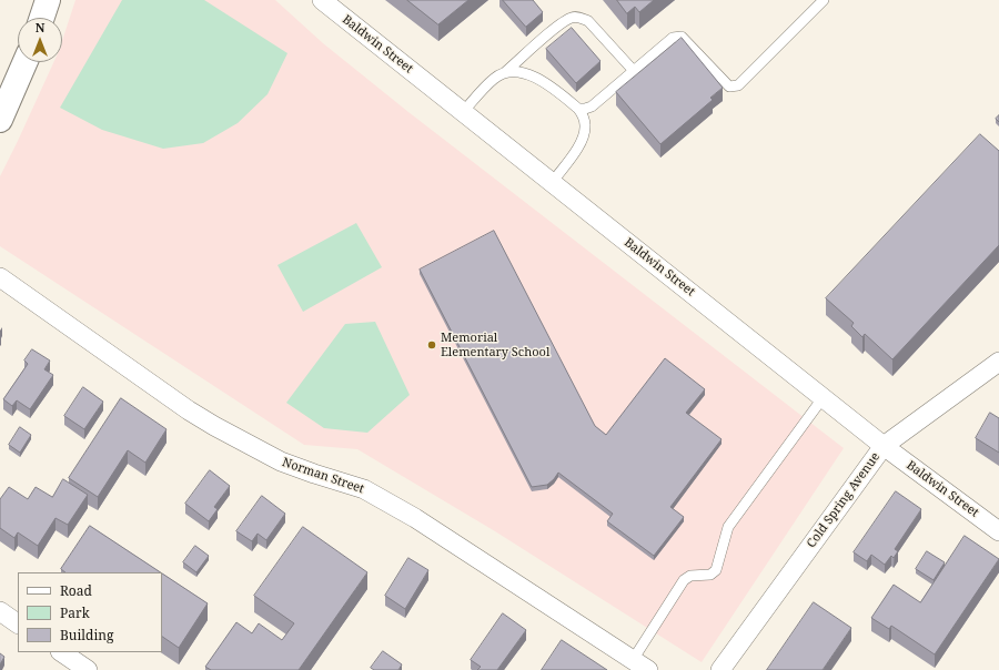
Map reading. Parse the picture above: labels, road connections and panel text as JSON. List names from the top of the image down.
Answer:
{
  "streets": {
    "street": ["Baldwin Street", "Norman Street", "Cold Spring Avenue"]
  },
  "crossings": [
    ["Baldwin Street", "Cold Spring Avenue"]
  ],
  "places": ["Memorial Elementary School"],
  "legend": ["Road", "Park", "Building"],
  "north": "top"
}
